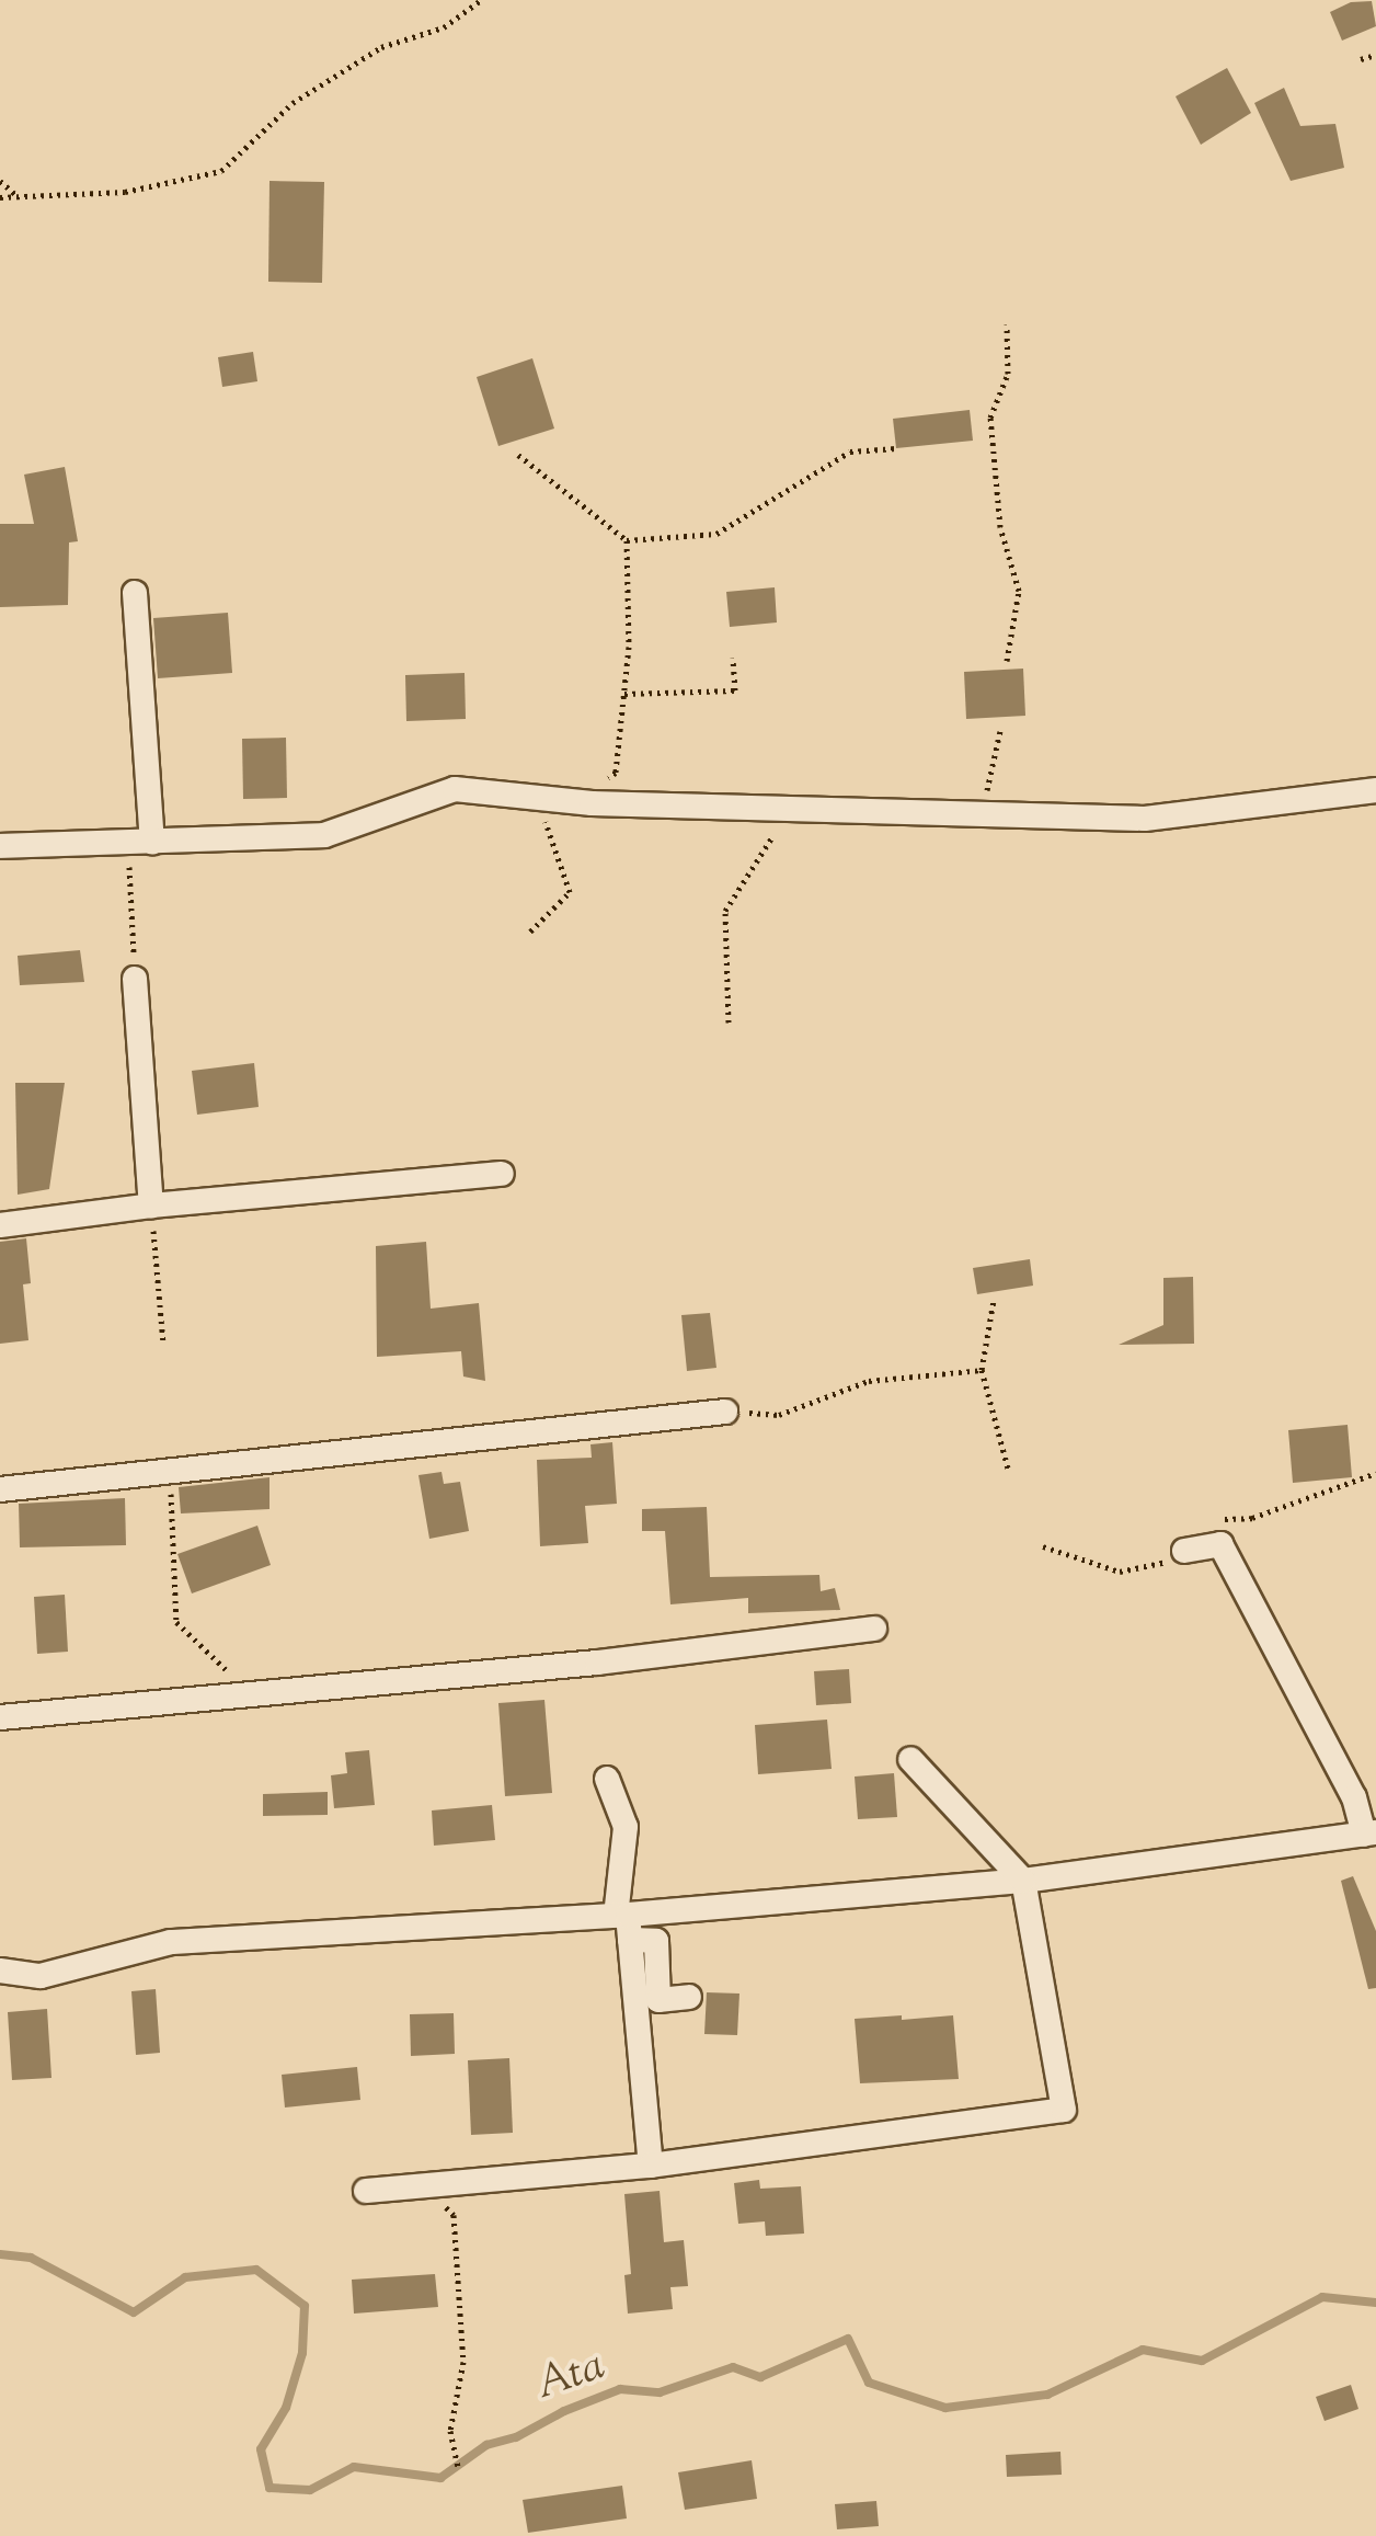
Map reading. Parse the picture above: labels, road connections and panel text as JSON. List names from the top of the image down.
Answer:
{
  "water": ["Ata"]
}
